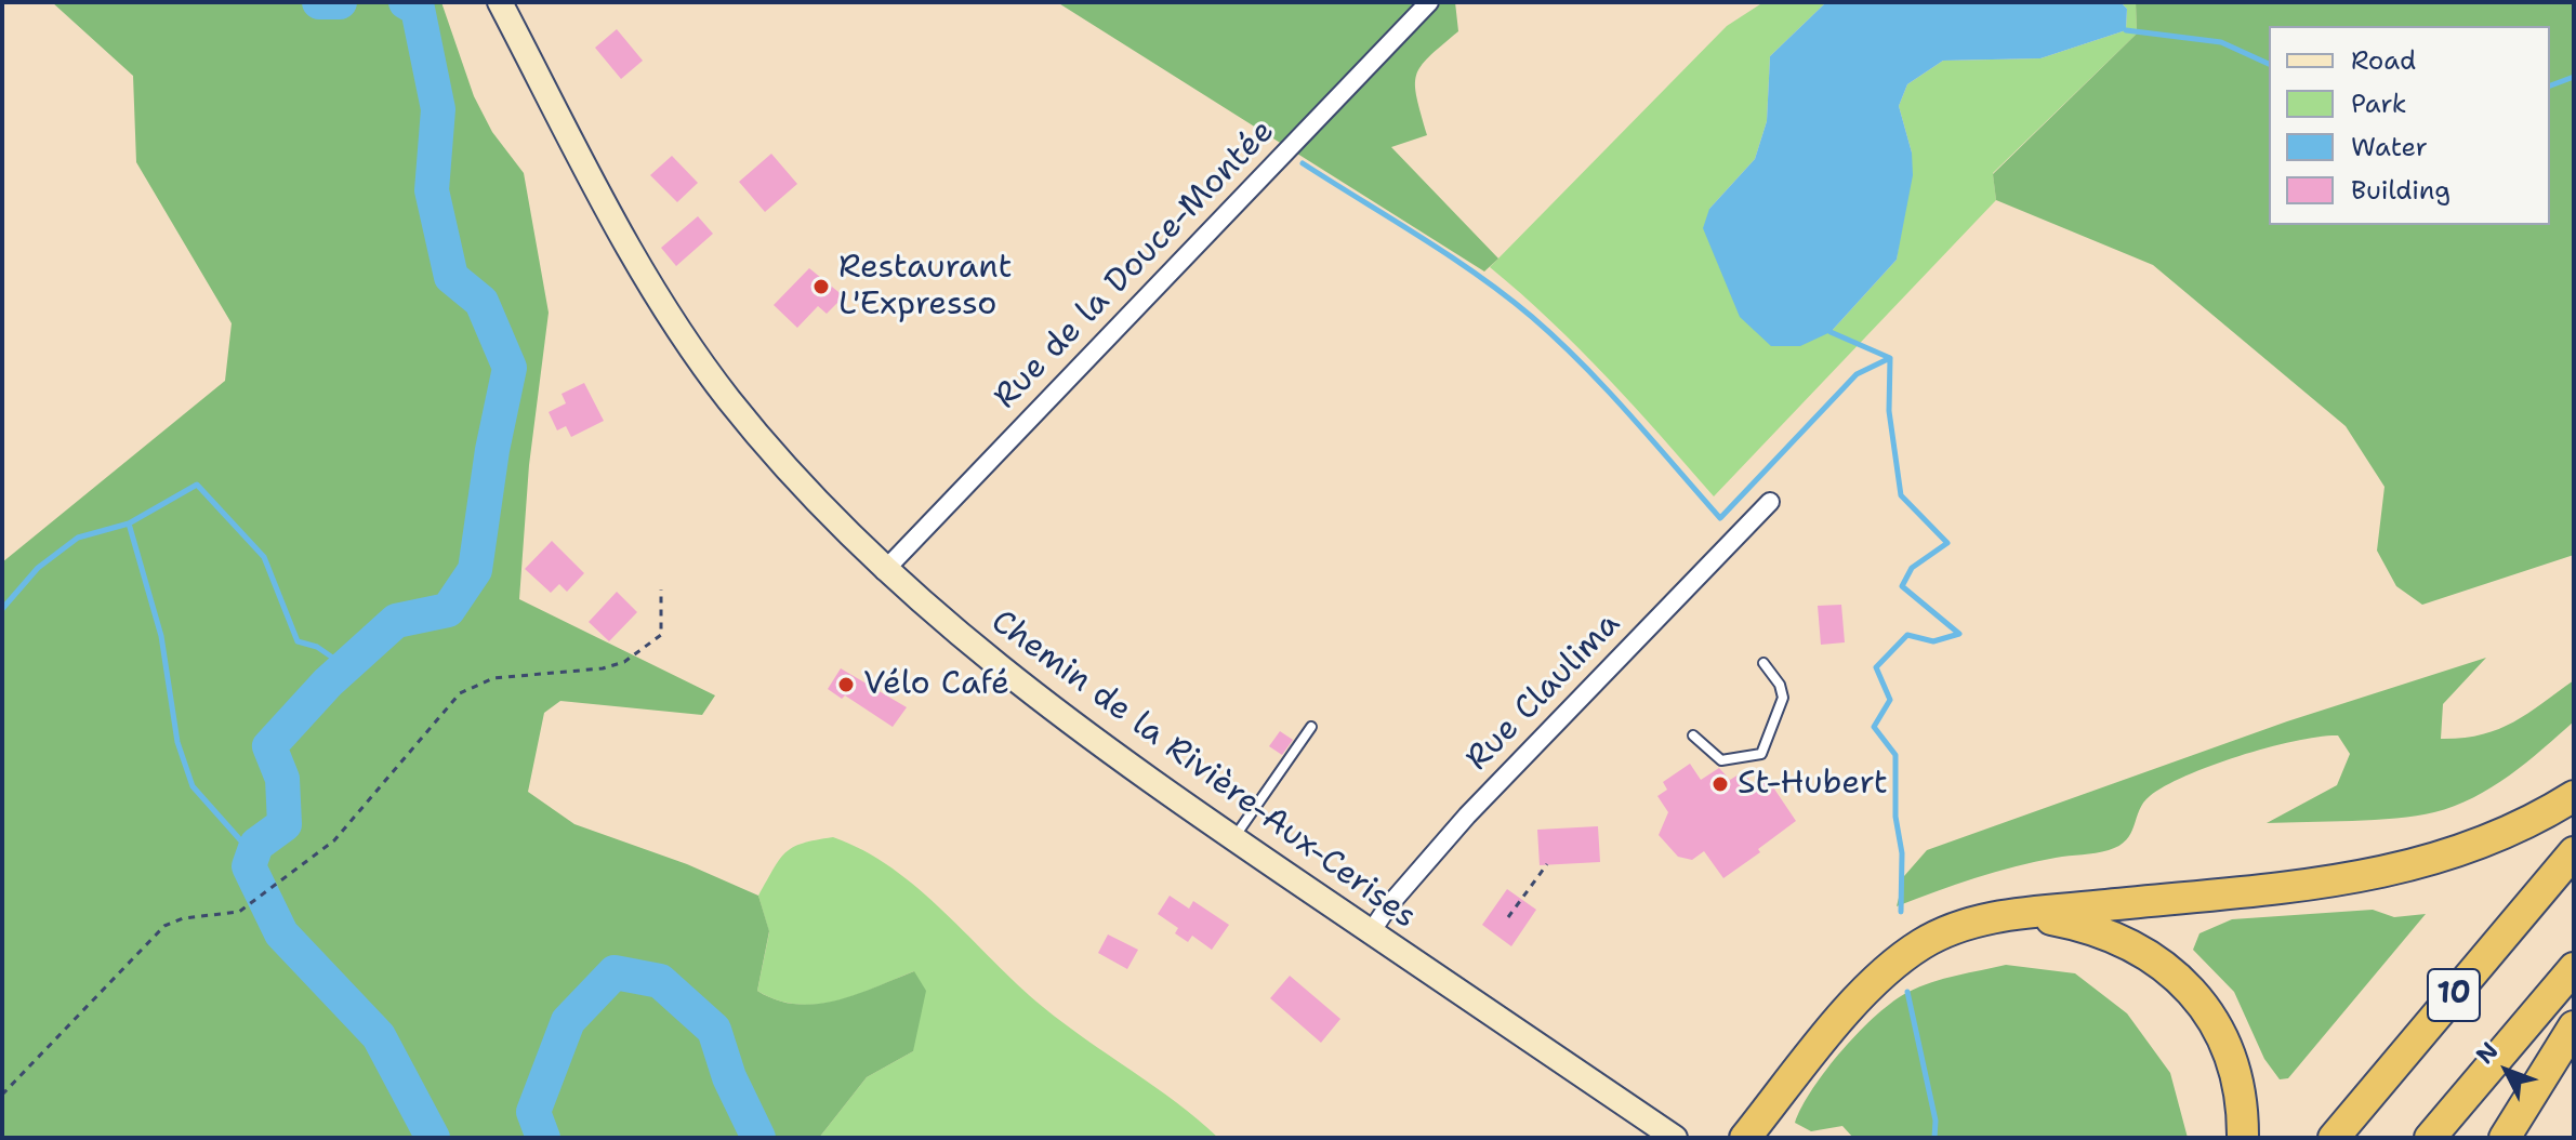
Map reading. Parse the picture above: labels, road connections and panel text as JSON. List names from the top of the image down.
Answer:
{
  "streets": {
    "highway": ["10"],
    "main road": ["Chemin de la Rivière-Aux-Cerises"],
    "street": ["Rue de la Douce-Montée", "Rue Claulima"]
  },
  "crossings": [
    ["Rue de la Douce-Montée", "Chemin de la Rivière-Aux-Cerises"],
    ["Rue Claulima", "Chemin de la Rivière-Aux-Cerises"]
  ],
  "places": ["Restaurant L'Expresso", "Vélo Café", "St-Hubert"],
  "legend": [
    "Road",
    "Park",
    "Water",
    "Building"
  ],
  "north": "top left"
}
